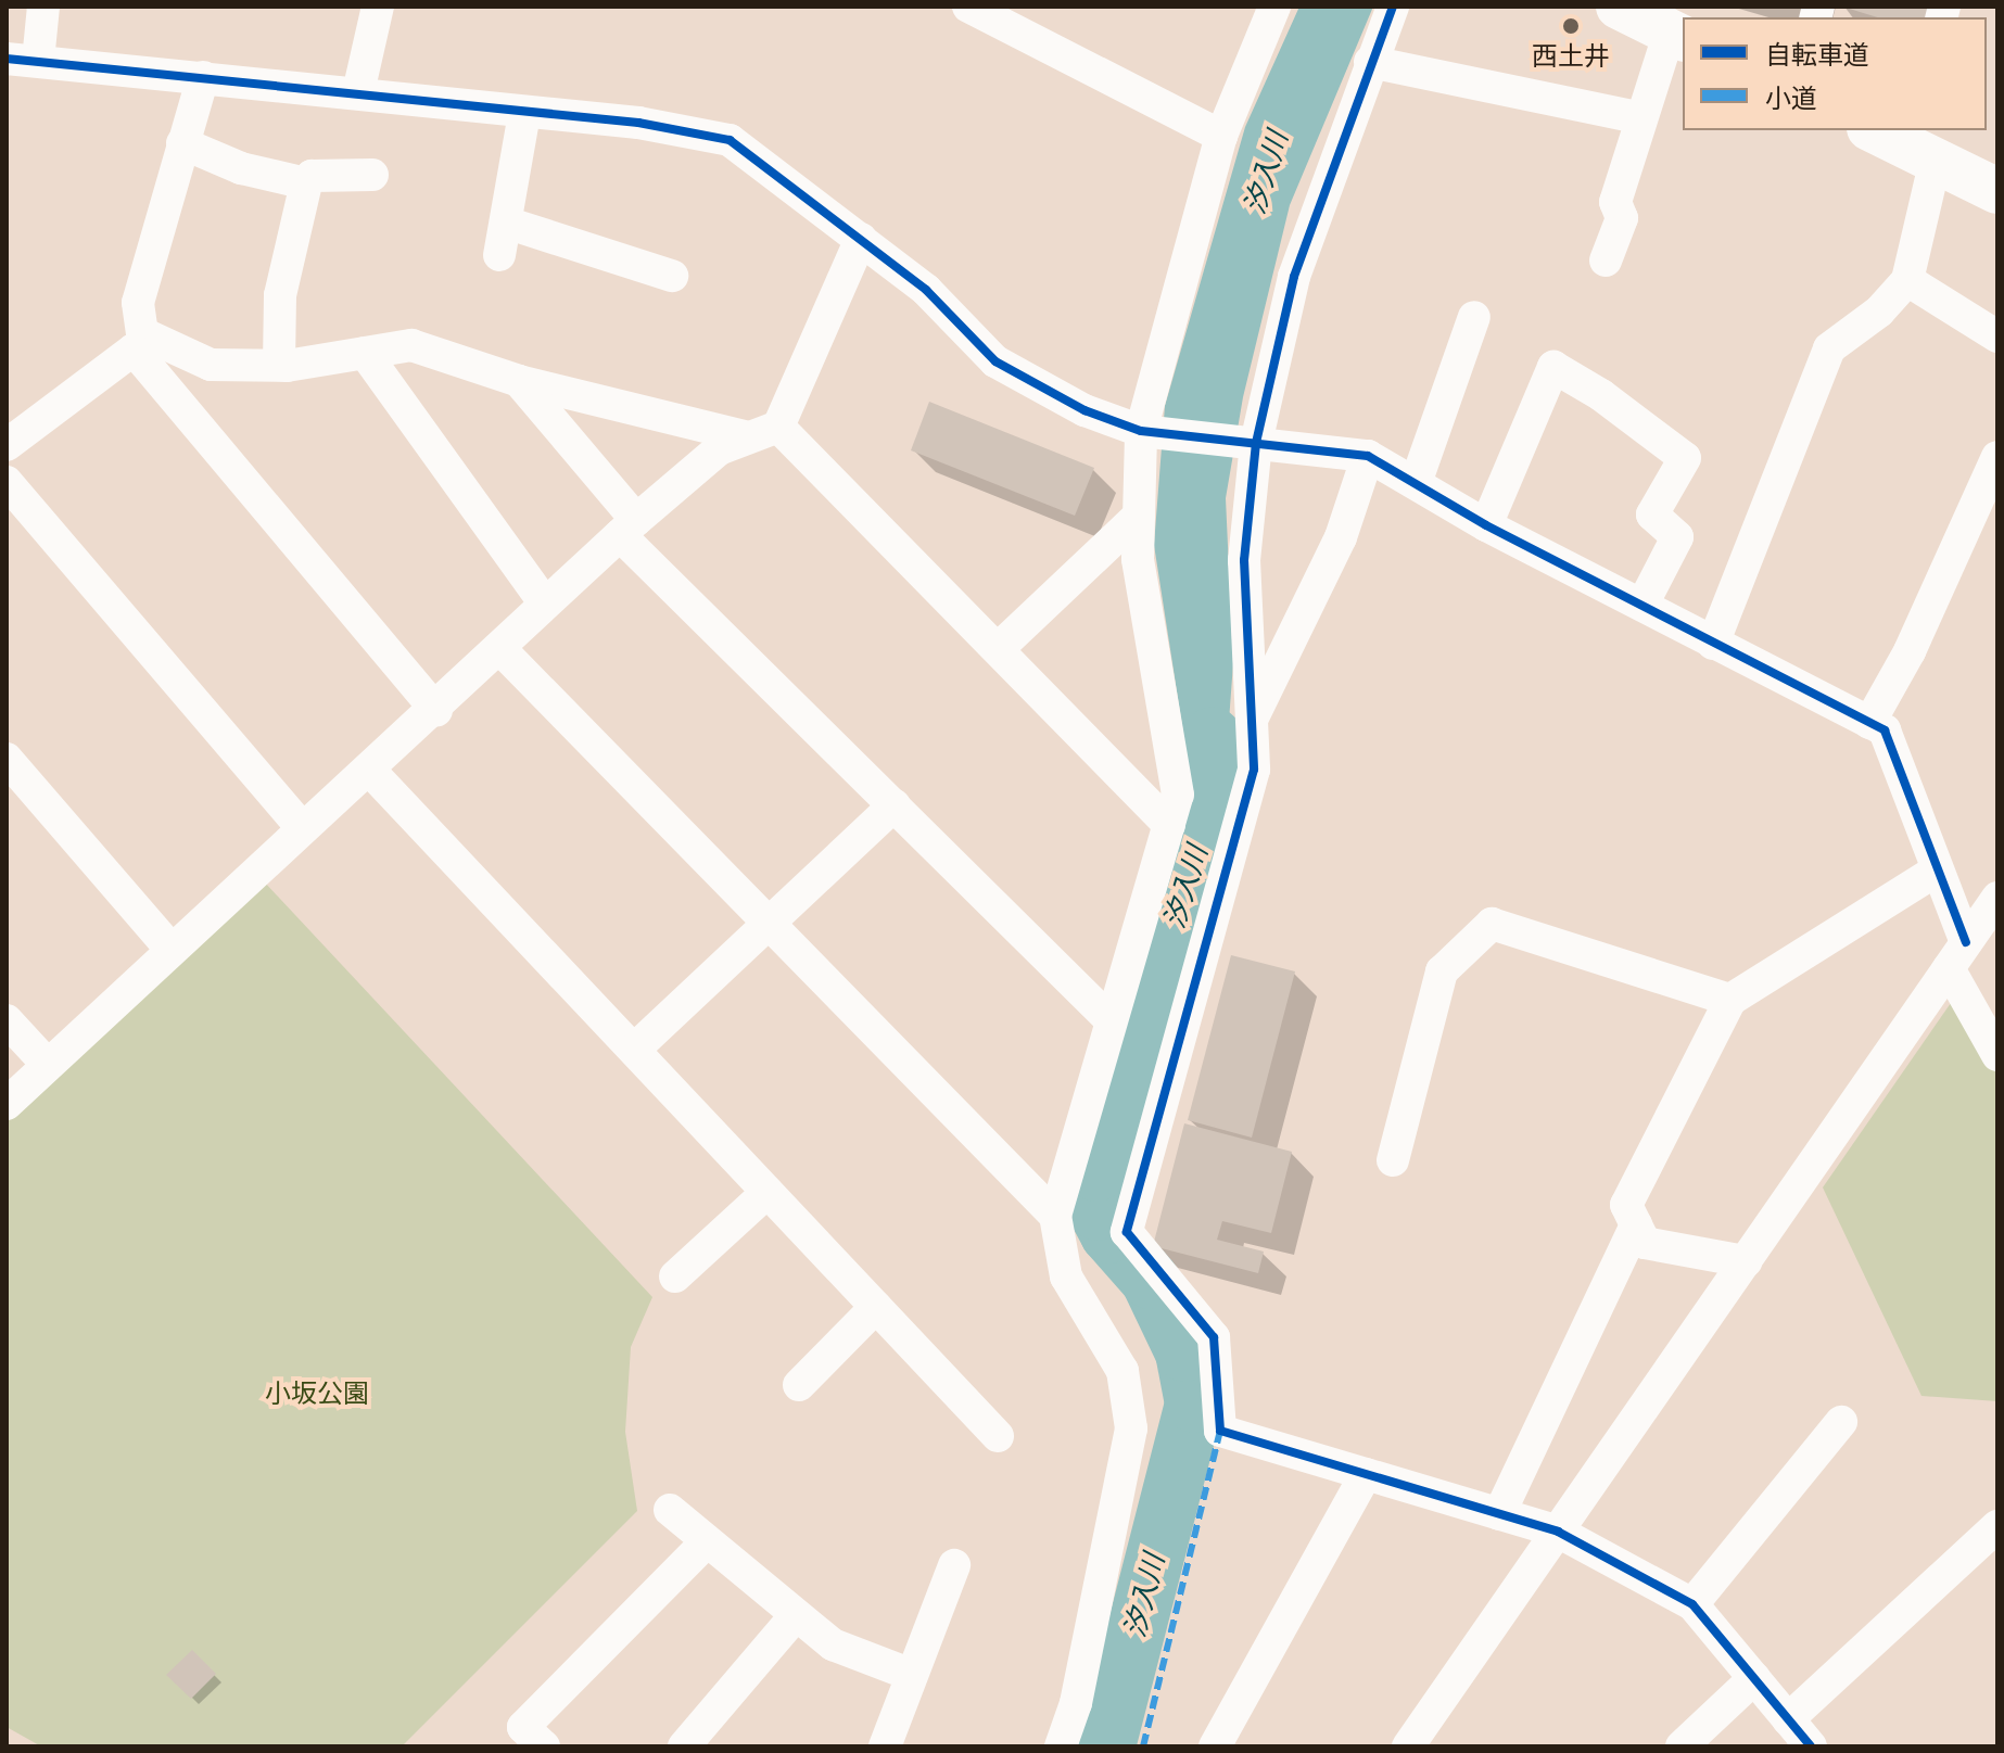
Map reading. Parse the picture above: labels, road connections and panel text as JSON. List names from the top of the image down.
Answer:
{
  "water": ["汐入川"],
  "parks": ["小坂公園"],
  "places": ["西土井"],
  "legend": ["自転車道", "小道"]
}
